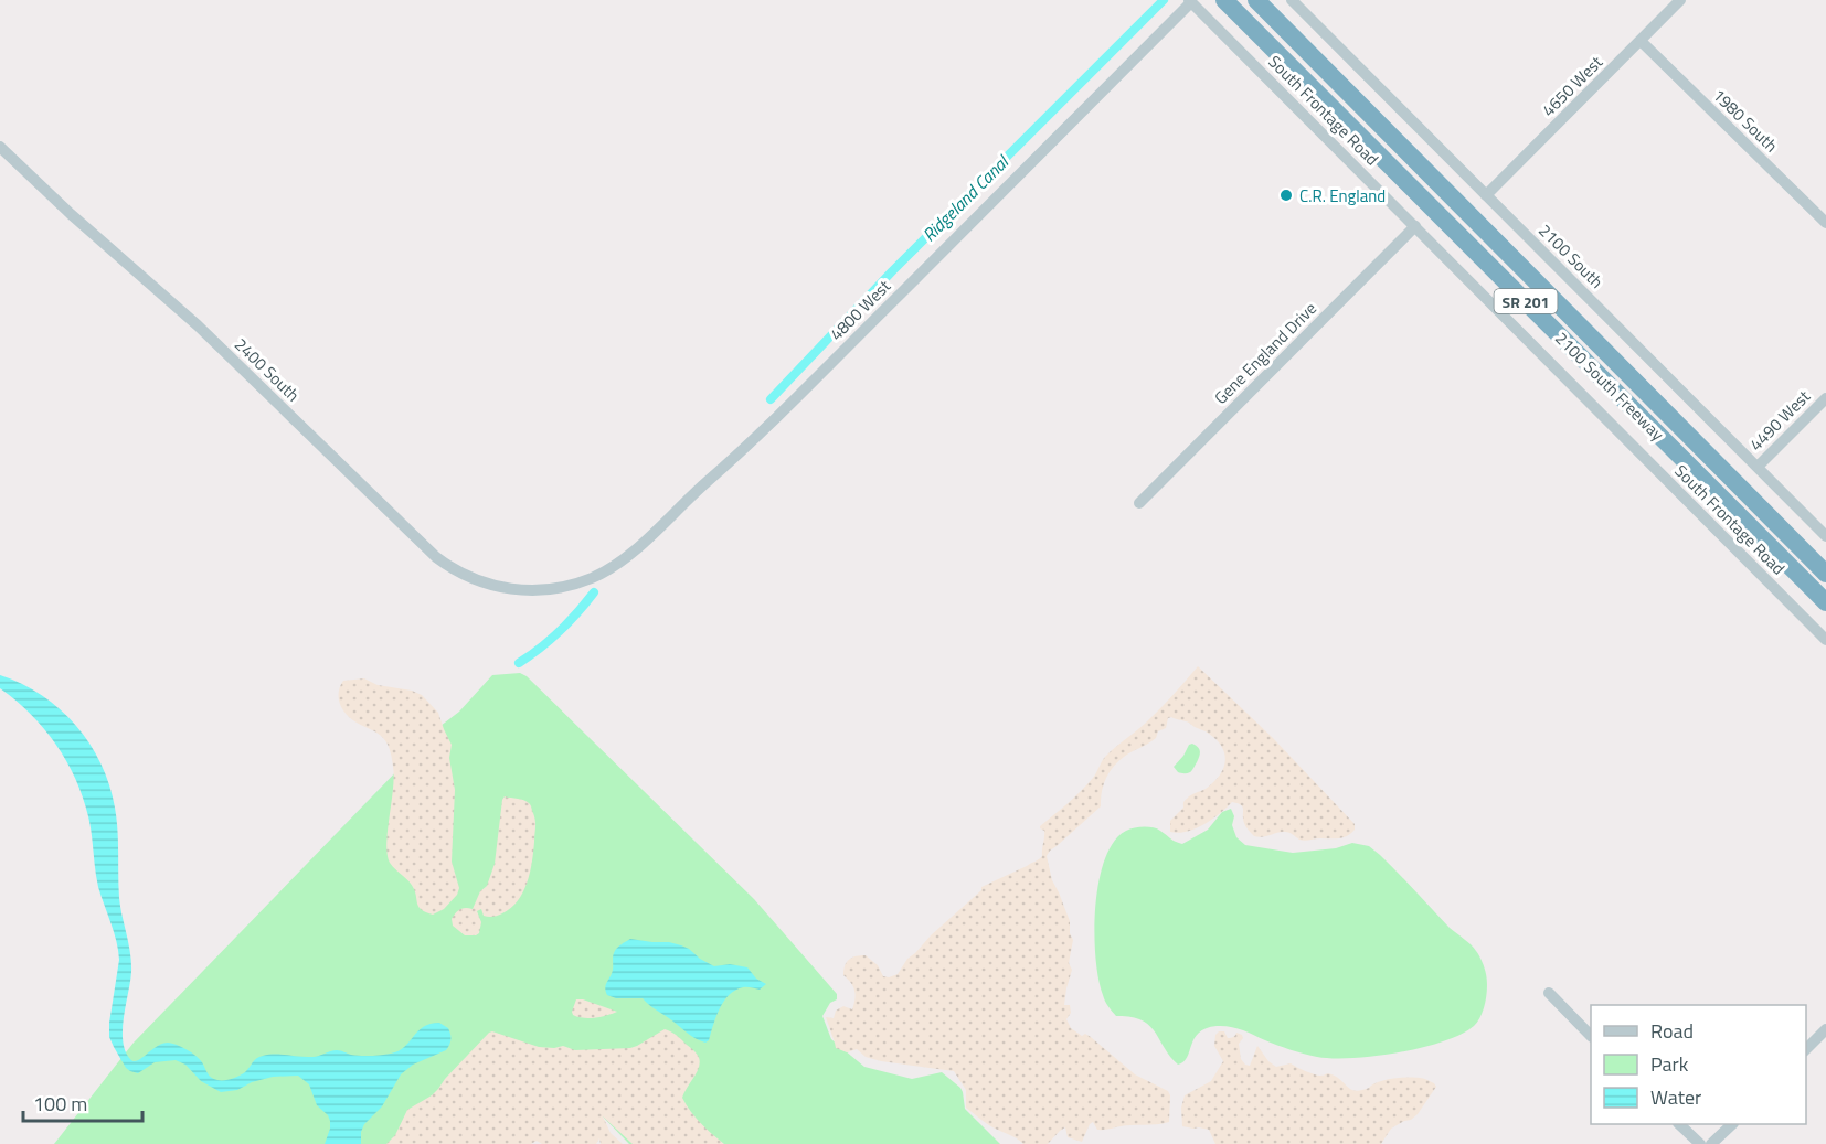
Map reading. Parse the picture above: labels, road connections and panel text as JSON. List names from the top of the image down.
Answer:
{
  "streets": {
    "highway": ["SR 201", "2100 South Freeway"],
    "street": [
      "4650 West",
      "South Frontage Road",
      "1980 South",
      "2100 South",
      "4800 West",
      "Gene England Drive",
      "2400 South",
      "4490 West"
    ]
  },
  "crossings": [
    ["4650 West", "1980 South"],
    ["4650 West", "2100 South"],
    ["South Frontage Road", "4800 West"],
    ["South Frontage Road", "Gene England Drive"],
    ["2100 South", "4490 West"],
    ["4800 West", "2400 South"]
  ],
  "water": ["Ridgeland Canal"],
  "places": ["C.R. England"],
  "legend": ["Road", "Park", "Water"],
  "scale_bar": "100 m"
}
